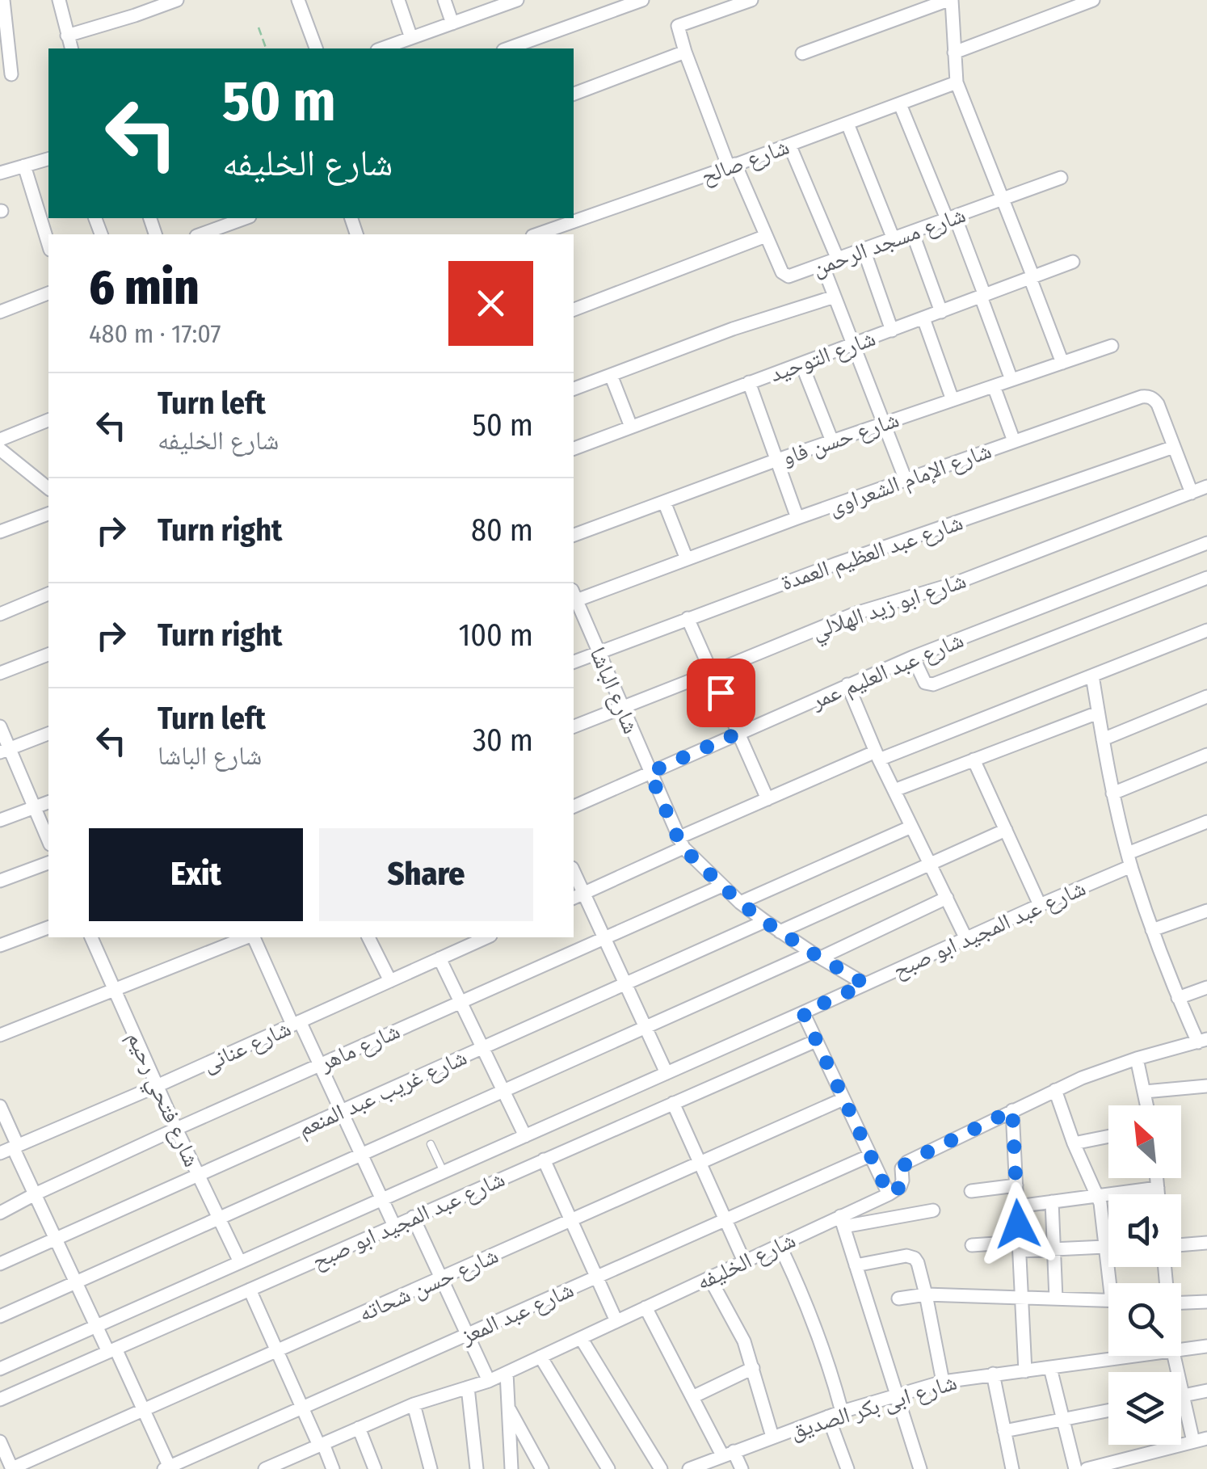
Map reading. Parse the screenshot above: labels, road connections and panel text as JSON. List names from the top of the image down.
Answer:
{
  "streets": {
    "street": [
      "شارع صالح",
      "شارع مسجد الرحمن",
      "شارع التوحيد",
      "شارع حسن فاو",
      "شارع الإمام الشعراوى",
      "شارع عبد العظيم العمدة",
      "شارع ابو زيد الهلالي",
      "شارع عبد العليم عمر",
      "شارع الباشا",
      "شارع عبد المجيد ابو صبح",
      "شارع عنانى",
      "شارع ماهر",
      "شارع غريب عبد المنعم",
      "شارع فتحي رحيم",
      "شارع الخليفه",
      "شارع حسن شحاته",
      "شارع عبد المعز",
      "شارع ابى بكر الصديق"
    ]
  },
  "crossings": [
    ["شارع صالح", "شارع مسجد الرحمن"],
    ["شارع الإمام الشعراوى", "شارع عبد العظيم العمدة"],
    ["شارع الإمام الشعراوى", "شارع ابو زيد الهلالي"],
    ["شارع عبد العظيم العمدة", "شارع الباشا"],
    ["شارع ابو زيد الهلالي", "شارع الباشا"],
    ["شارع عبد العليم عمر", "شارع الباشا"],
    ["شارع الباشا", "شارع عبد المجيد ابو صبح"],
    ["شارع الباشا", "شارع ماهر"],
    ["شارع الباشا", "شارع غريب عبد المنعم"],
    ["شارع عبد المجيد ابو صبح", "شارع فتحي رحيم"],
    ["شارع عنانى", "شارع فتحي رحيم"],
    ["شارع ماهر", "شارع فتحي رحيم"],
    ["شارع غريب عبد المنعم", "شارع فتحي رحيم"]
  ],
  "north": "top left",
  "page": {
    "turn": ["50 m", "شارع الخليفه"],
    "heading": ["6 min", "480 m · 17:07"],
    "list": [
      {
        "name": "Turn left",
        "note": "شارع الخليفه",
        "value": "50 m"
      },
      {
        "name": "Turn right",
        "value": "80 m"
      },
      {
        "name": "Turn right",
        "value": "100 m"
      },
      {
        "name": "Turn left",
        "note": "شارع الباشا",
        "value": "30 m"
      }
    ],
    "buttons": ["Exit", "Share"]
  }
}
